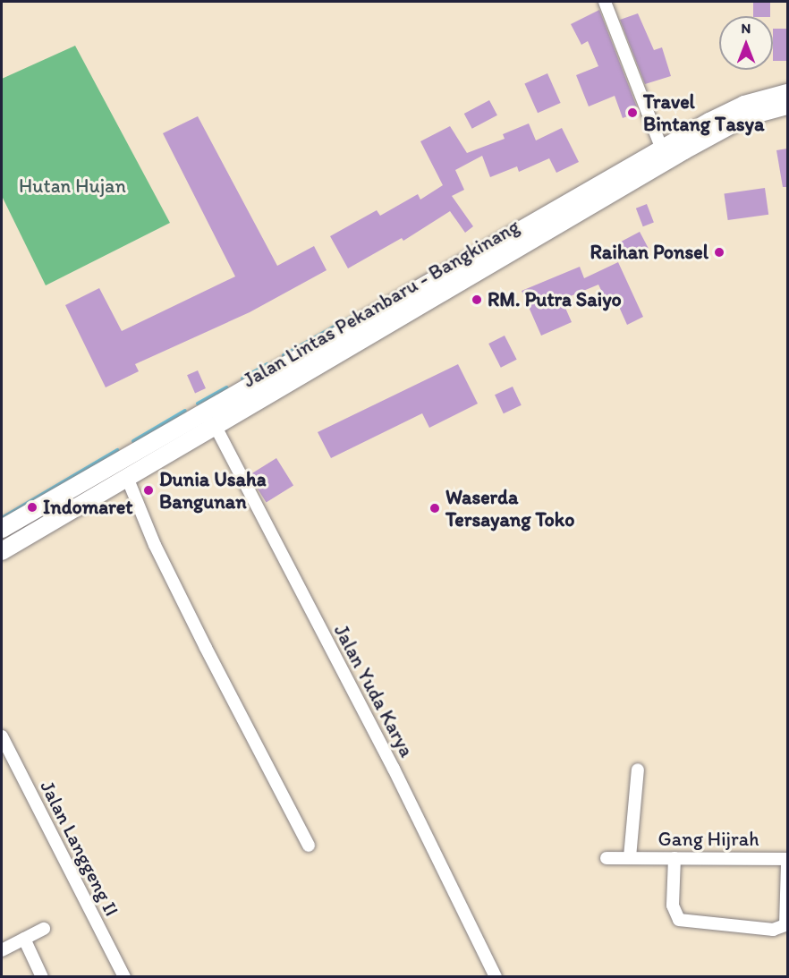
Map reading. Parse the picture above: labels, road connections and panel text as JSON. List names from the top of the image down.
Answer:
{
  "streets": {
    "highway": ["Jalan Lintas Pekanbaru - Bangkinang"],
    "street": ["Jalan Yuda Karya", "Gang Hijrah", "Jalan Langgeng II"]
  },
  "crossings": [
    ["Jalan Lintas Pekanbaru - Bangkinang", "Jalan Yuda Karya"]
  ],
  "parks": ["Hutan Hujan"],
  "places": [
    "Travel Bintang Tasya",
    "Raihan Ponsel",
    "RM. Putra Saiyo",
    "Dunia Usaha Bangunan",
    "Indomaret",
    "Waserda Tersayang Toko"
  ],
  "north": "top"
}
